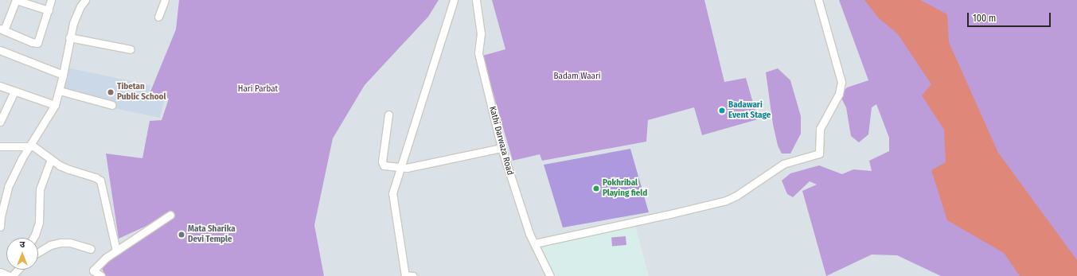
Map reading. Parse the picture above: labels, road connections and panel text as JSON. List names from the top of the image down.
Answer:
{
  "streets": {
    "street": ["Kathi Darwaza Road"]
  },
  "parks": ["Badam Waari", "Hari Parbat"],
  "places": [
    "Tibetan Public School",
    "Badawari Event Stage",
    "Pokhribal Playing field",
    "Mata Sharika Devi Temple"
  ],
  "scale_bar": "100 m",
  "north": "top"
}
